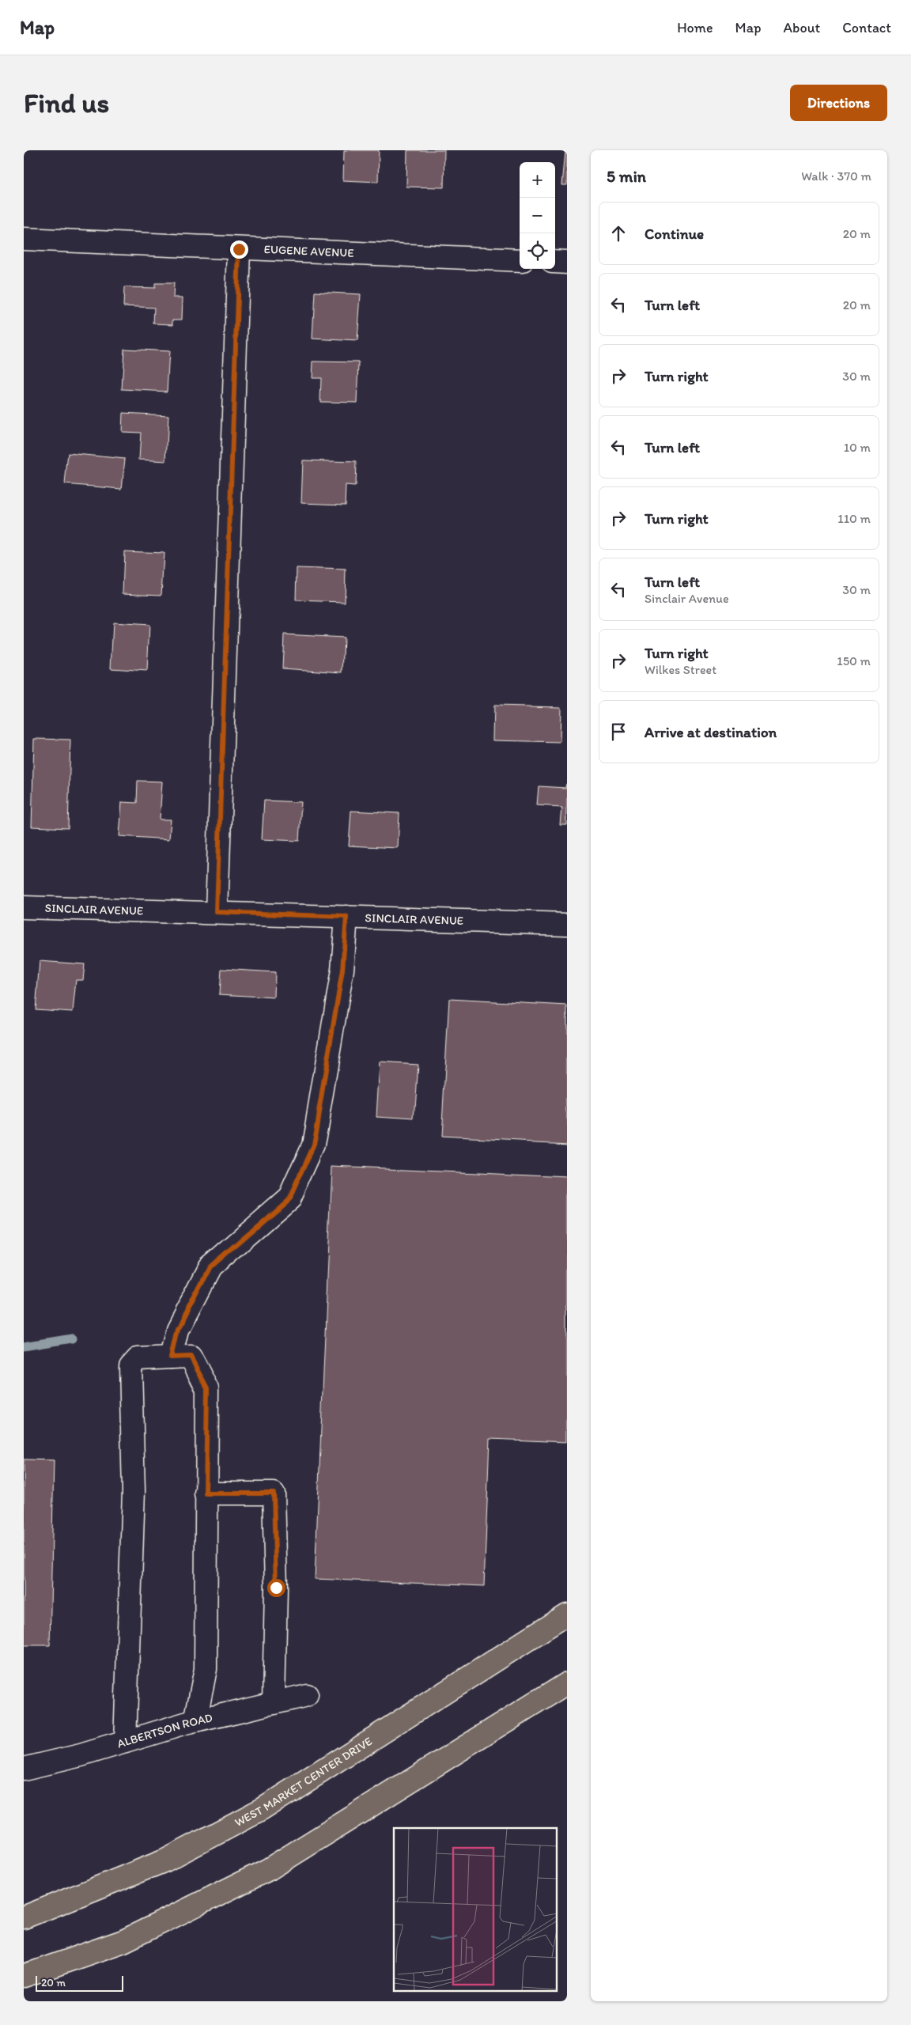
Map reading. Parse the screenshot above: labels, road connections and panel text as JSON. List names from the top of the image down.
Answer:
{
  "streets": {
    "main road": ["WEST MARKET CENTER DRIVE"],
    "street": ["EUGENE AVENUE", "SINCLAIR AVENUE", "ALBERTSON ROAD"]
  },
  "scale_bar": "20 m",
  "page": {
    "header": "Map",
    "nav": [
      "Home",
      "Map",
      "About",
      "Contact"
    ],
    "buttons": "Directions",
    "title": "Find us",
    "heading": ["5 min", "Walk · 370 m"],
    "map_buttons": ["+", "−"],
    "list": [
      ["Continue", "20 m"],
      ["Turn left", "20 m"],
      ["Turn right", "30 m"],
      ["Turn left", "10 m"],
      ["Turn right", "110 m"],
      ["Turn left", "Sinclair Avenue", "30 m"],
      ["Turn right", "Wilkes Street", "150 m"],
      "Arrive at destination"
    ],
    "scale": "20 m"
  }
}
